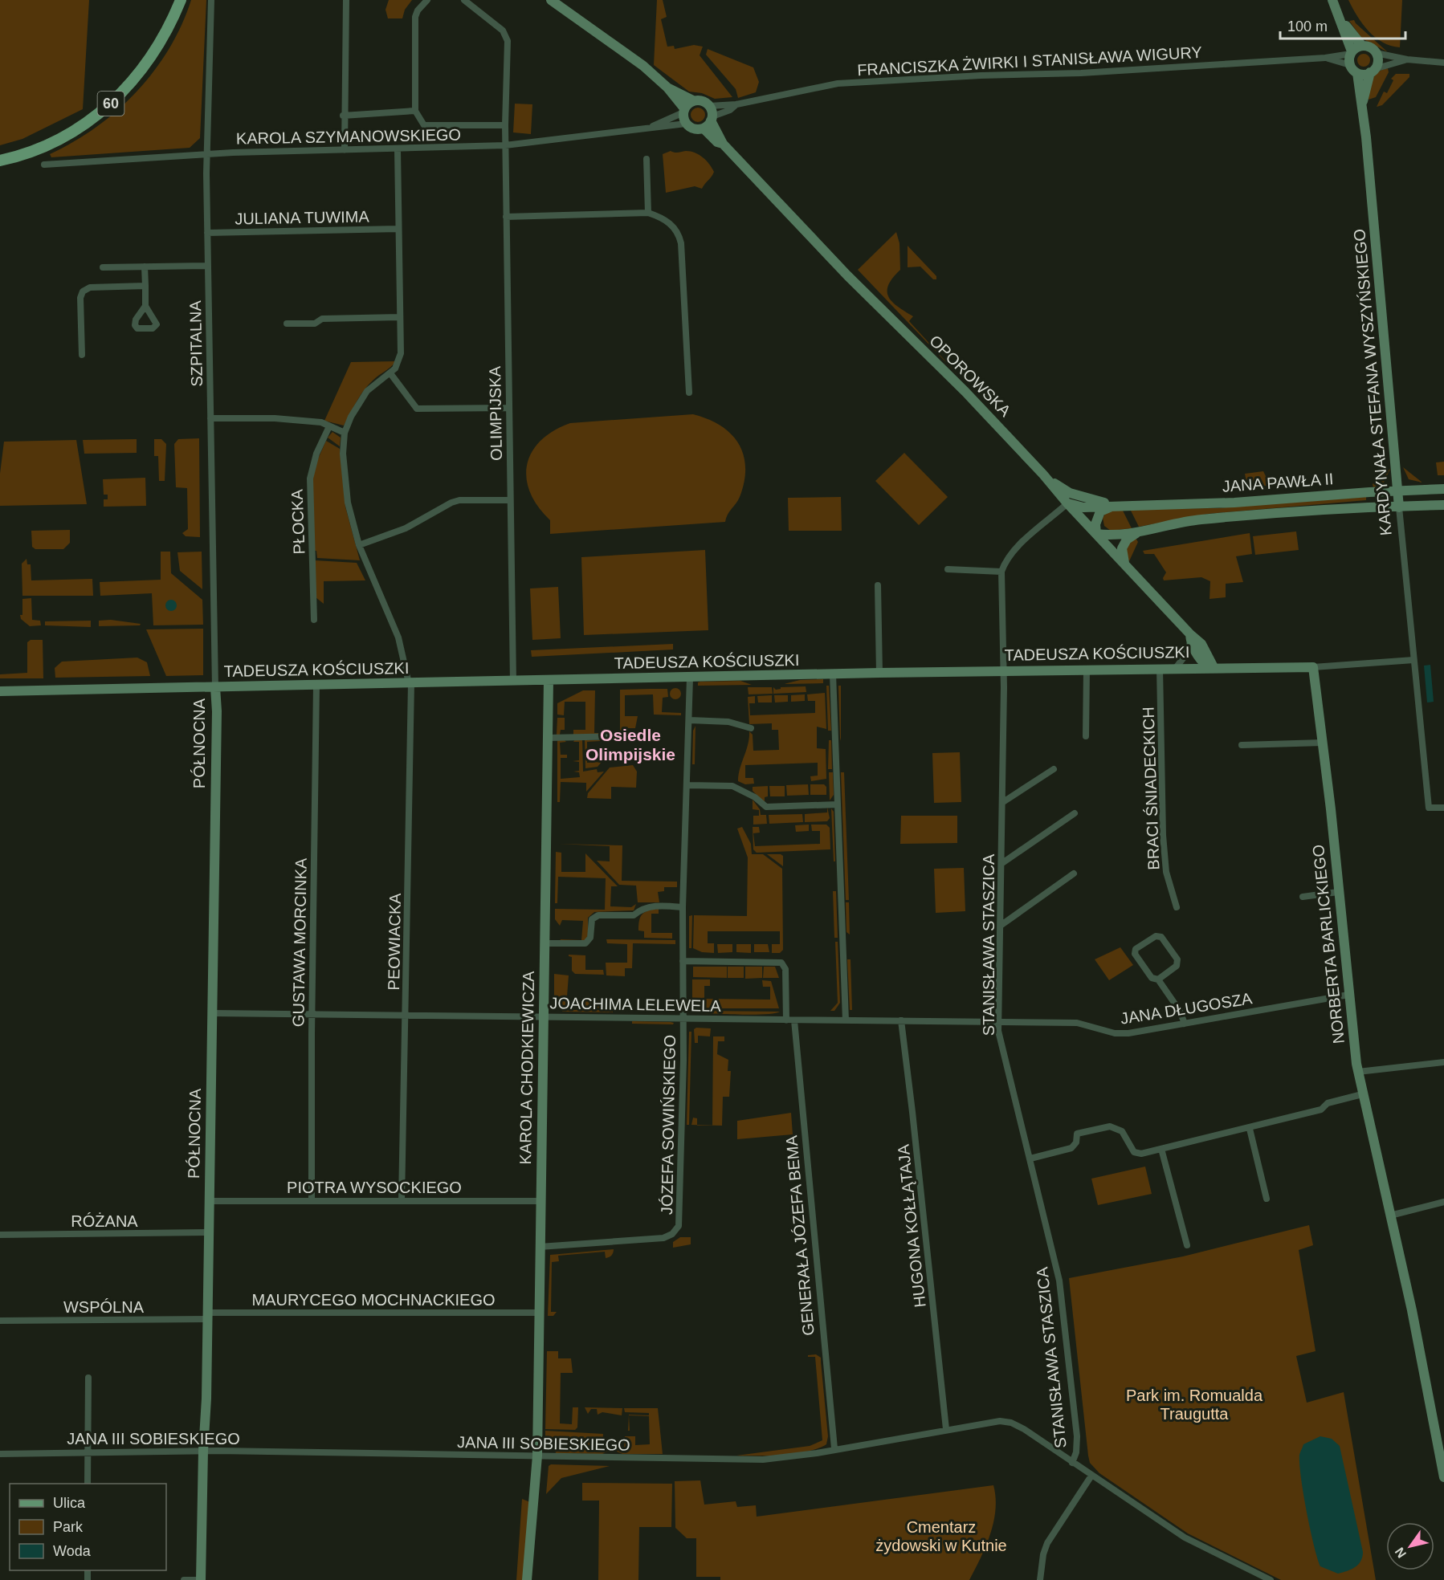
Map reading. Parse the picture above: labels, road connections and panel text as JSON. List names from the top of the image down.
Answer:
{
  "streets": {
    "main road": ["60"],
    "street": [
      "FRANCISZKA ŻWIRKI I STANISŁAWA WIGURY",
      "KAROLA SZYMANOWSKIEGO",
      "JULIANA TUWIMA",
      "SZPITALNA",
      "OPOROWSKA",
      "KARDYNAŁA STEFANA WYSZYŃSKIEGO",
      "OLIMPIJSKA",
      "JANA PAWŁA II",
      "PŁOCKA",
      "TADEUSZA KOŚCIUSZKI",
      "PÓŁNOCNA",
      "BRACI ŚNIADECKICH",
      "PEOWIACKA",
      "GUSTAWA MORCINKA",
      "NORBERTA BARLICKIEGO",
      "STANISŁAWA STASZICA",
      "JOACHIMA LELEWELA",
      "JANA DŁUGOSZA",
      "KAROLA CHODKIEWICZA",
      "JÓZEFA SOWIŃSKIEGO",
      "PIOTRA WYSOCKIEGO",
      "RÓŻANA",
      "HUGONA KOŁŁĄTAJA",
      "GENERAŁA JÓZEFA BEMA",
      "MAURYCEGO MOCHNACKIEGO",
      "WSPÓLNA",
      "JANA III SOBIESKIEGO"
    ]
  },
  "crossings": [
    ["FRANCISZKA ŻWIRKI I STANISŁAWA WIGURY", "KAROLA SZYMANOWSKIEGO"],
    ["FRANCISZKA ŻWIRKI I STANISŁAWA WIGURY", "OPOROWSKA"],
    ["FRANCISZKA ŻWIRKI I STANISŁAWA WIGURY", "KARDYNAŁA STEFANA WYSZYŃSKIEGO"],
    ["KAROLA SZYMANOWSKIEGO", "SZPITALNA"],
    ["KAROLA SZYMANOWSKIEGO", "OPOROWSKA"],
    ["KAROLA SZYMANOWSKIEGO", "OLIMPIJSKA"],
    ["JULIANA TUWIMA", "SZPITALNA"],
    ["SZPITALNA", "TADEUSZA KOŚCIUSZKI"],
    ["SZPITALNA", "PÓŁNOCNA"],
    ["OPOROWSKA", "JANA PAWŁA II"],
    ["OPOROWSKA", "TADEUSZA KOŚCIUSZKI"],
    ["KARDYNAŁA STEFANA WYSZYŃSKIEGO", "JANA PAWŁA II"],
    ["KARDYNAŁA STEFANA WYSZYŃSKIEGO", "TADEUSZA KOŚCIUSZKI"],
    ["OLIMPIJSKA", "TADEUSZA KOŚCIUSZKI"],
    ["TADEUSZA KOŚCIUSZKI", "PÓŁNOCNA"],
    ["TADEUSZA KOŚCIUSZKI", "BRACI ŚNIADECKICH"],
    ["TADEUSZA KOŚCIUSZKI", "PEOWIACKA"],
    ["TADEUSZA KOŚCIUSZKI", "GUSTAWA MORCINKA"],
    ["TADEUSZA KOŚCIUSZKI", "NORBERTA BARLICKIEGO"],
    ["TADEUSZA KOŚCIUSZKI", "STANISŁAWA STASZICA"],
    ["TADEUSZA KOŚCIUSZKI", "KAROLA CHODKIEWICZA"],
    ["TADEUSZA KOŚCIUSZKI", "JÓZEFA SOWIŃSKIEGO"],
    ["PÓŁNOCNA", "JOACHIMA LELEWELA"],
    ["PÓŁNOCNA", "PIOTRA WYSOCKIEGO"],
    ["PÓŁNOCNA", "RÓŻANA"],
    ["PÓŁNOCNA", "MAURYCEGO MOCHNACKIEGO"],
    ["PÓŁNOCNA", "WSPÓLNA"],
    ["PÓŁNOCNA", "JANA III SOBIESKIEGO"],
    ["PEOWIACKA", "JOACHIMA LELEWELA"],
    ["PEOWIACKA", "PIOTRA WYSOCKIEGO"],
    ["GUSTAWA MORCINKA", "JOACHIMA LELEWELA"],
    ["GUSTAWA MORCINKA", "PIOTRA WYSOCKIEGO"],
    ["NORBERTA BARLICKIEGO", "JANA DŁUGOSZA"],
    ["STANISŁAWA STASZICA", "JOACHIMA LELEWELA"],
    ["STANISŁAWA STASZICA", "JANA DŁUGOSZA"],
    ["STANISŁAWA STASZICA", "JANA III SOBIESKIEGO"],
    ["JOACHIMA LELEWELA", "JANA DŁUGOSZA"],
    ["JOACHIMA LELEWELA", "KAROLA CHODKIEWICZA"],
    ["JOACHIMA LELEWELA", "JÓZEFA SOWIŃSKIEGO"],
    ["JOACHIMA LELEWELA", "HUGONA KOŁŁĄTAJA"],
    ["JOACHIMA LELEWELA", "GENERAŁA JÓZEFA BEMA"],
    ["KAROLA CHODKIEWICZA", "JÓZEFA SOWIŃSKIEGO"],
    ["KAROLA CHODKIEWICZA", "PIOTRA WYSOCKIEGO"],
    ["KAROLA CHODKIEWICZA", "MAURYCEGO MOCHNACKIEGO"],
    ["KAROLA CHODKIEWICZA", "JANA III SOBIESKIEGO"],
    ["HUGONA KOŁŁĄTAJA", "JANA III SOBIESKIEGO"],
    ["GENERAŁA JÓZEFA BEMA", "JANA III SOBIESKIEGO"],
    ["MAURYCEGO MOCHNACKIEGO", "WSPÓLNA"]
  ],
  "districts": ["Osiedle Olimpijskie"],
  "parks": ["Park im. Romualda Traugutta", "Cmentarz żydowski w Kutnie"],
  "legend": ["Ulica", "Park", "Woda"],
  "scale_bar": "100 m",
  "north": "bottom left"
}
